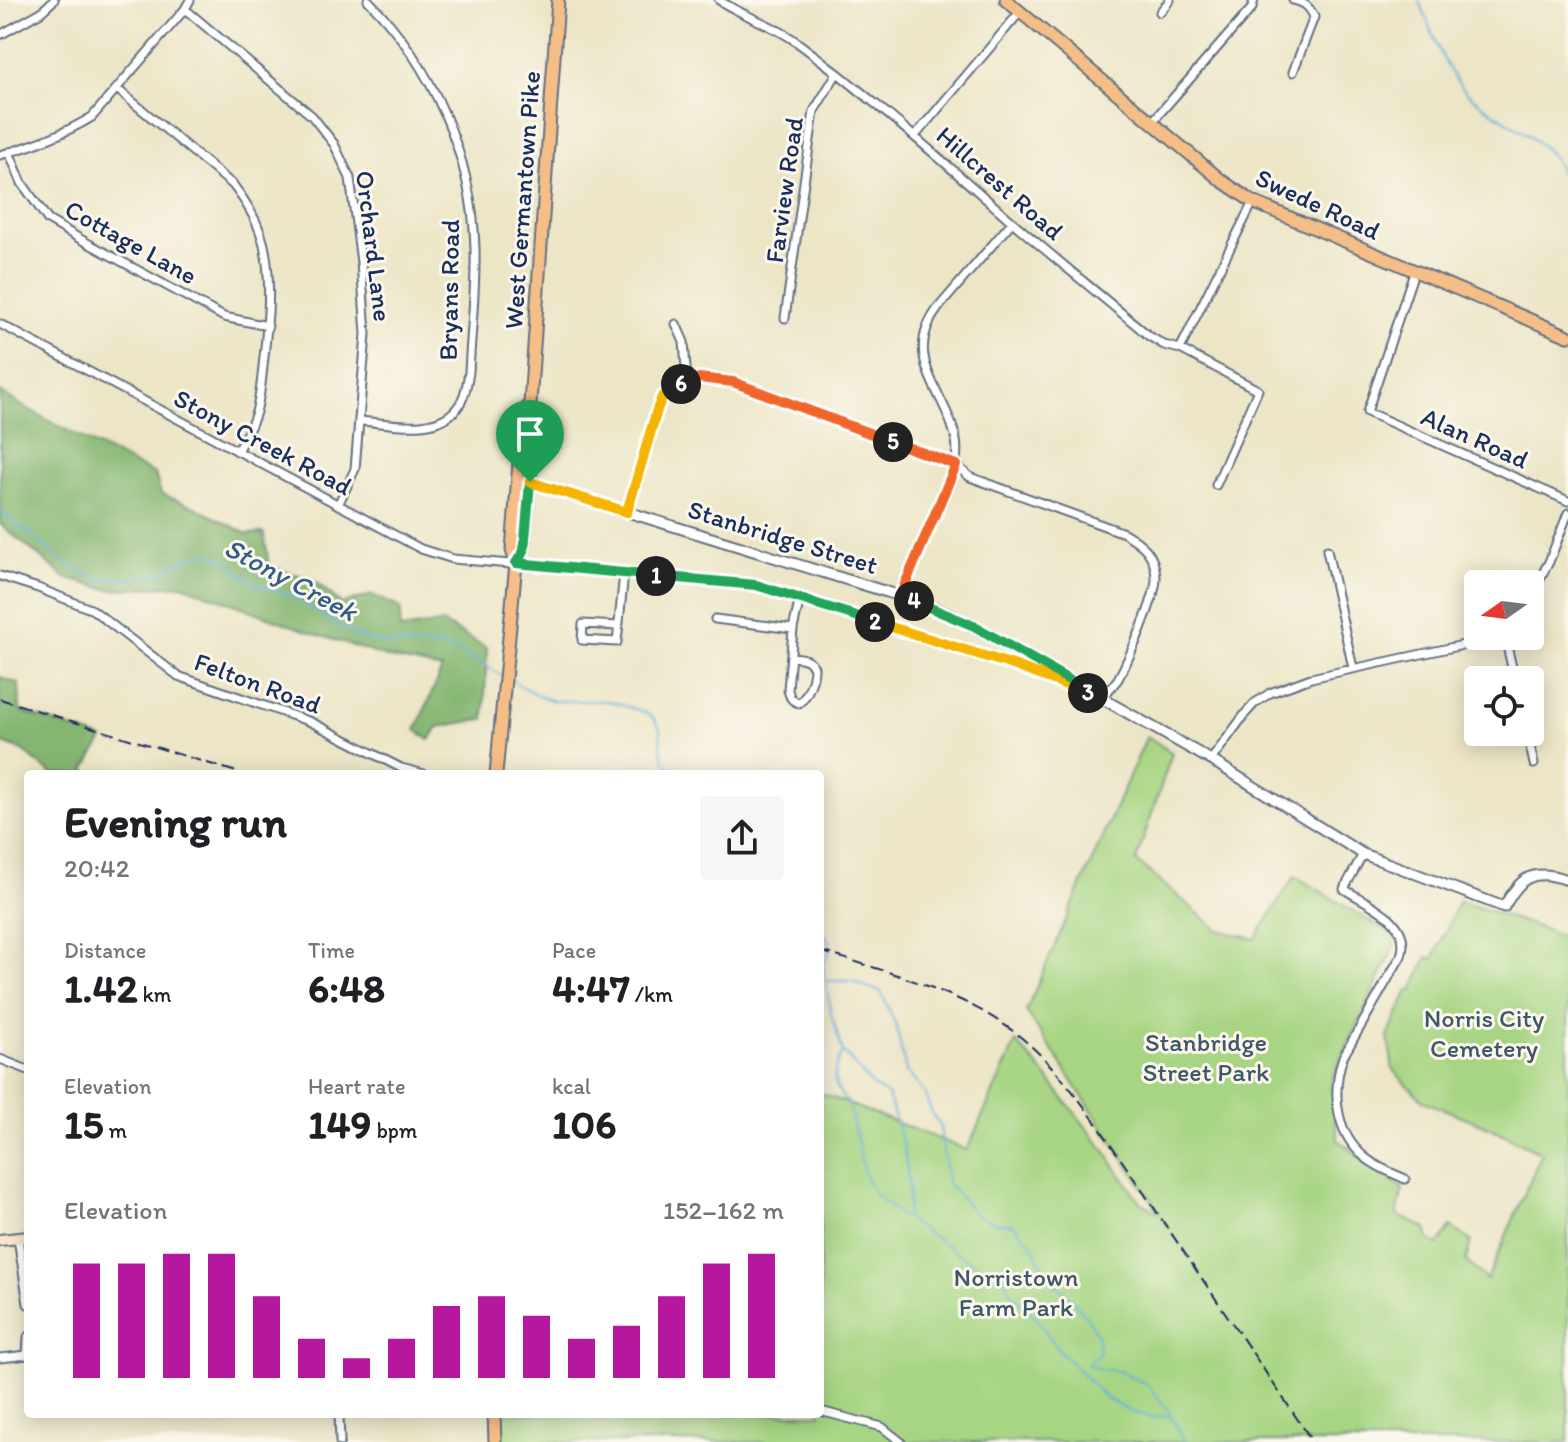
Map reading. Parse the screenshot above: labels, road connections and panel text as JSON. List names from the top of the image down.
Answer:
{
  "streets": {
    "main road": ["West Germantown Pike", "Swede Road"],
    "street": [
      "Hillcrest Road",
      "Farview Road",
      "Cottage Lane",
      "Orchard Lane",
      "Bryans Road",
      "Alan Road",
      "Stony Creek Road",
      "Stanbridge Street",
      "Felton Road"
    ]
  },
  "crossings": [
    ["Hillcrest Road", "Farview Road"],
    ["West Germantown Pike", "Stony Creek Road"],
    ["West Germantown Pike", "Stanbridge Street"],
    ["Swede Road", "Alan Road"],
    ["Orchard Lane", "Bryans Road"],
    ["Orchard Lane", "Stony Creek Road"],
    ["Stony Creek Road", "Stanbridge Street"]
  ],
  "water": ["Stony Creek"],
  "parks": ["Norris City Cemetery", "Stanbridge Street Park", "Norristown Farm Park"],
  "north": "left",
  "page": {
    "pins": [
      "6",
      "5",
      "1",
      "4",
      "2",
      "3"
    ],
    "heading": ["Evening run", "20:42"],
    "stats": [
      ["Distance", "1.42 km"],
      ["Time", "6:48"],
      ["Pace", "4:47 /km"],
      ["Elevation", "15 m"],
      ["Heart rate", "149 bpm"],
      ["kcal", "106"]
    ],
    "chart": ["Elevation", "152–162 m"]
  }
}
